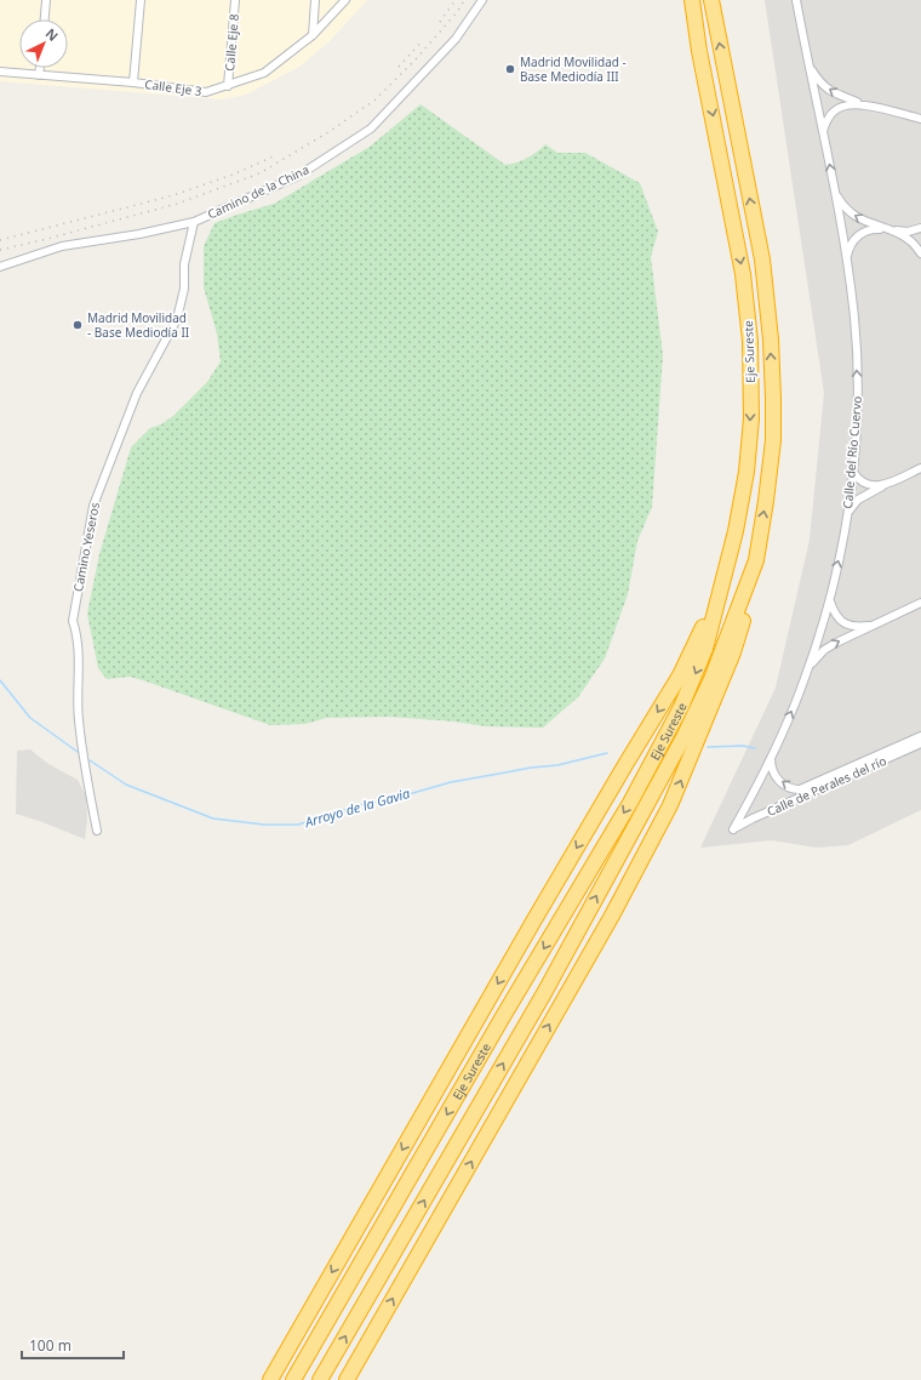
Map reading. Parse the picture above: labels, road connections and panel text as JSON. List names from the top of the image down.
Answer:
{
  "streets": {
    "highway": ["Eje Sureste"],
    "street": [
      "Calle Eje 8",
      "Calle Eje 3",
      "Camino de la China",
      "Calle del Río Cuervo",
      "Camino Yeseros",
      "Calle de Perales del río"
    ]
  },
  "crossings": [
    ["Calle Eje 8", "Calle Eje 3"],
    ["Camino de la China", "Camino Yeseros"],
    ["Calle del Río Cuervo", "Calle de Perales del río"]
  ],
  "one_way": ["Calle del Río Cuervo"],
  "water": ["Arroyo de la Gavia"],
  "places": ["Madrid Movilidad - Base Mediodía III", "Madrid Movilidad - Base Mediodía II"],
  "scale_bar": "100 m",
  "north": "top right"
}
